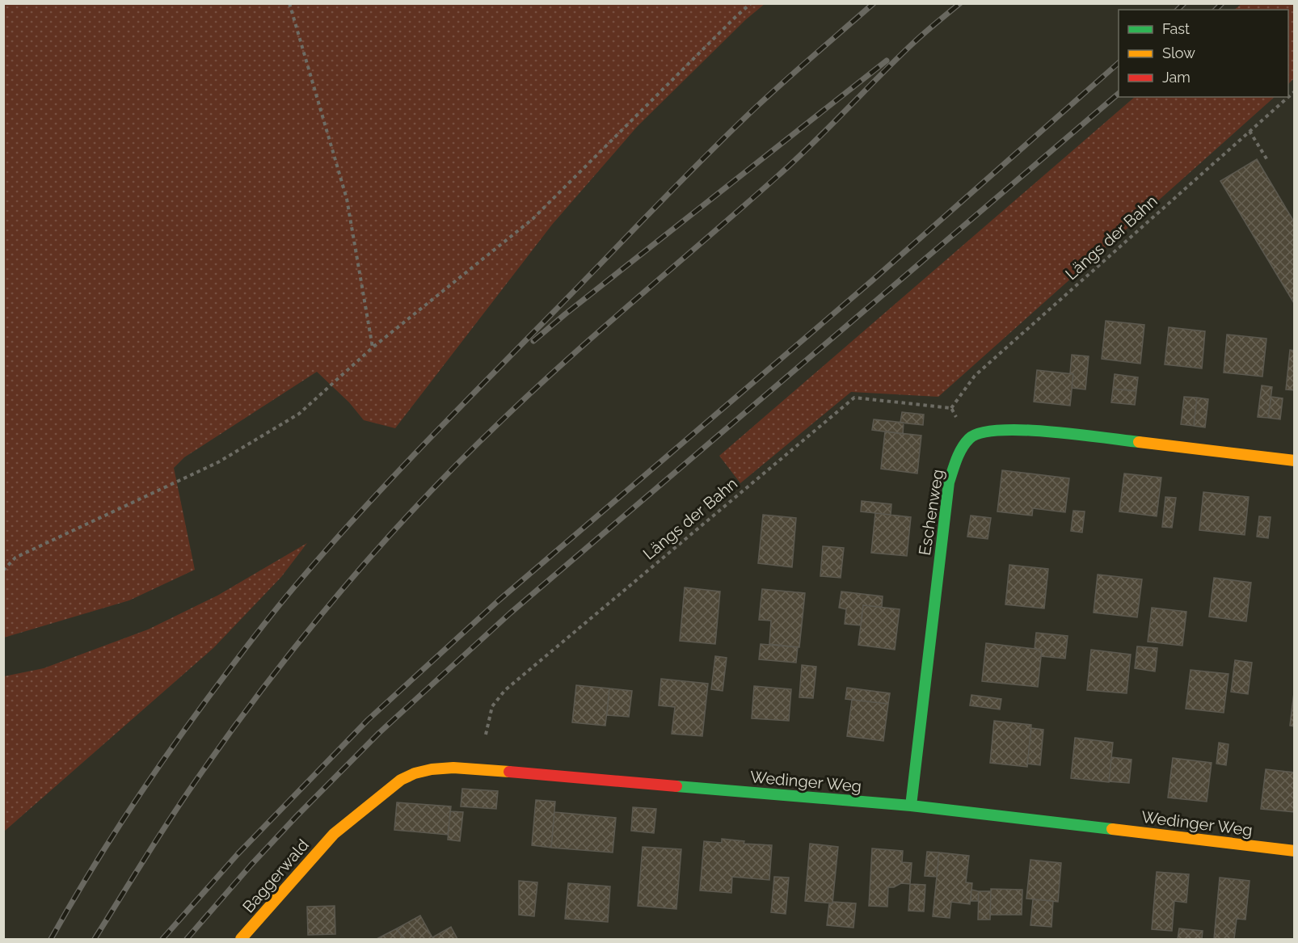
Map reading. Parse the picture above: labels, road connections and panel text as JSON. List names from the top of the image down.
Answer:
{
  "streets": {
    "street": ["Eschenweg", "Wedinger Weg", "Baggerwald"],
    "path": ["Längs der Bahn"]
  },
  "crossings": [
    ["Eschenweg", "Wedinger Weg"],
    ["Wedinger Weg", "Baggerwald"]
  ],
  "legend": ["Fast", "Slow", "Jam"]
}
